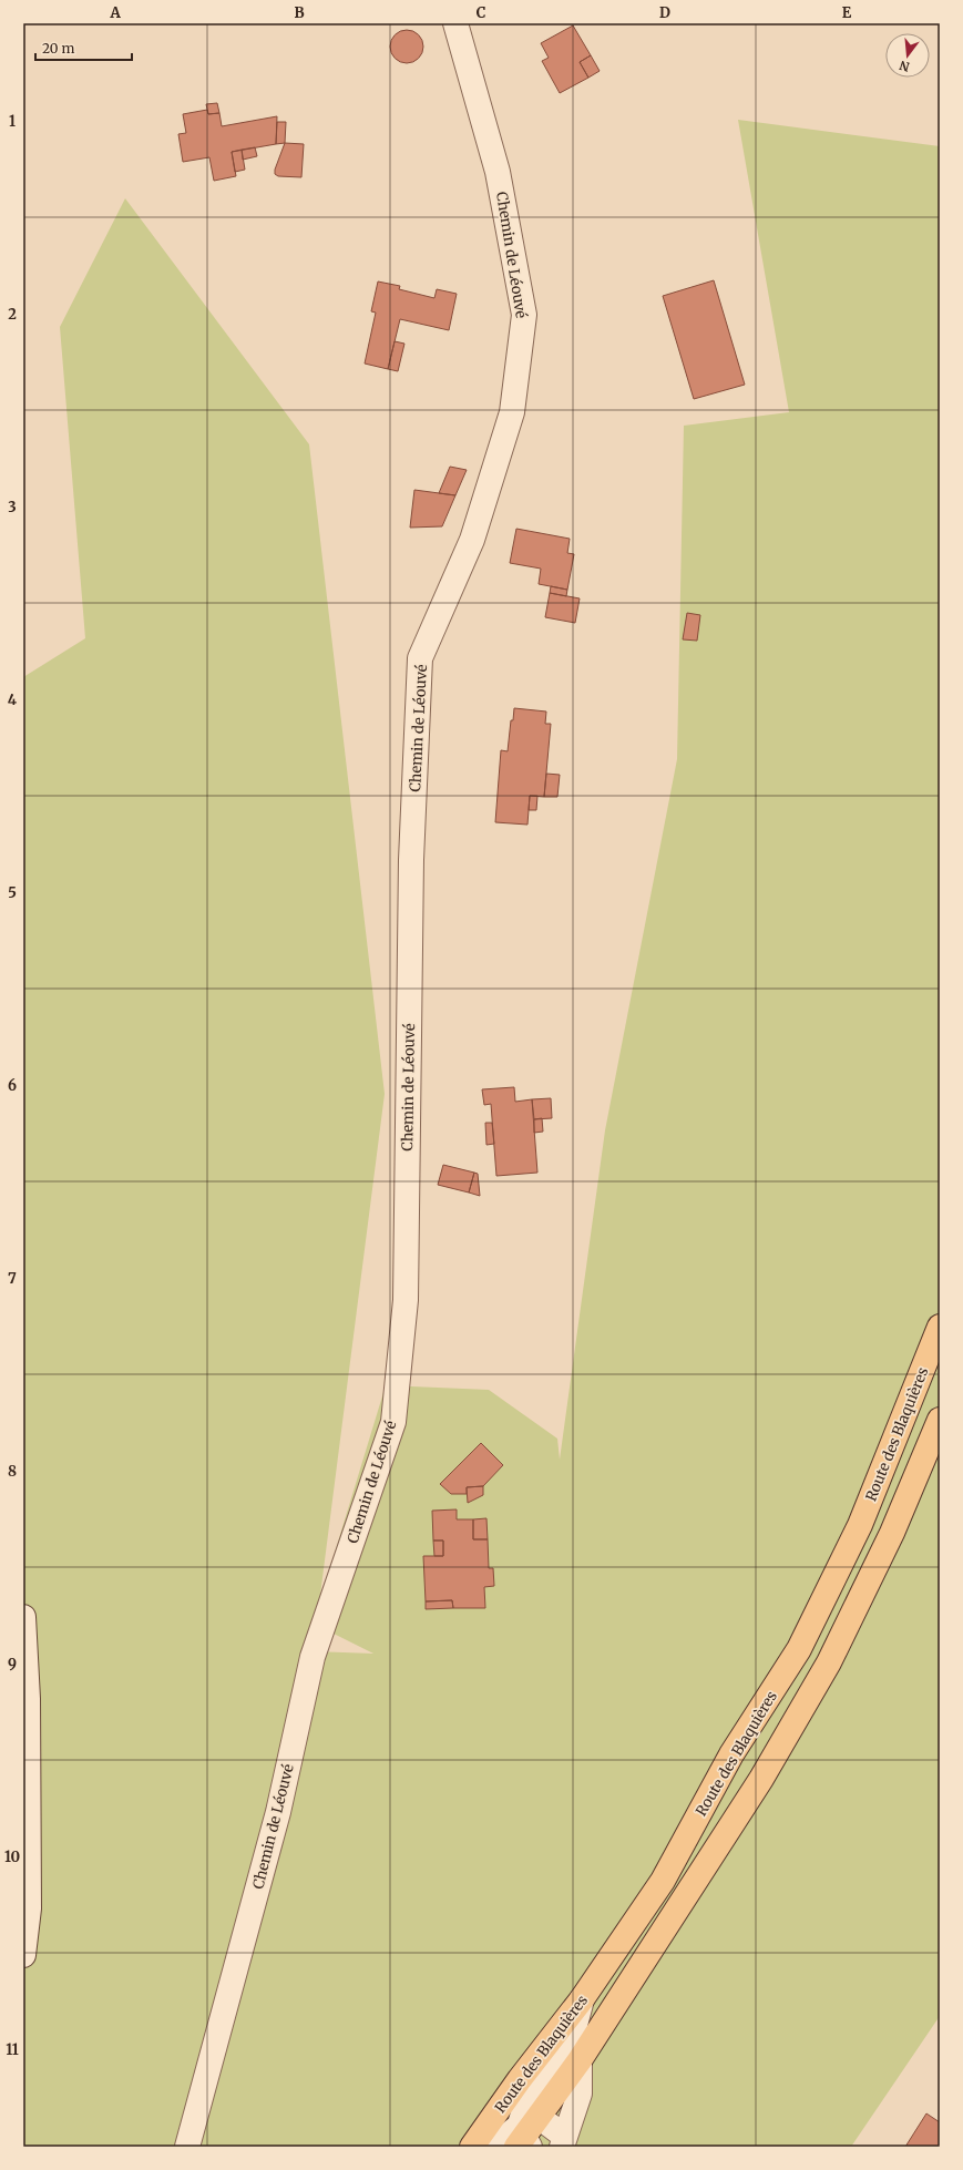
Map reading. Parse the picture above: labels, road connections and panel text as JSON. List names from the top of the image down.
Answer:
{
  "streets": {
    "main road": ["Route des Blaquières"],
    "street": ["Chemin de Léouvé"]
  },
  "scale_bar": "20 m",
  "north": "bottom",
  "grid": {
    "columns": [
      "A",
      "B",
      "C",
      "D",
      "E"
    ],
    "rows": [
      "1",
      "2",
      "3",
      "4",
      "5",
      "6",
      "7",
      "8",
      "9",
      "10",
      "11"
    ]
  }
}
